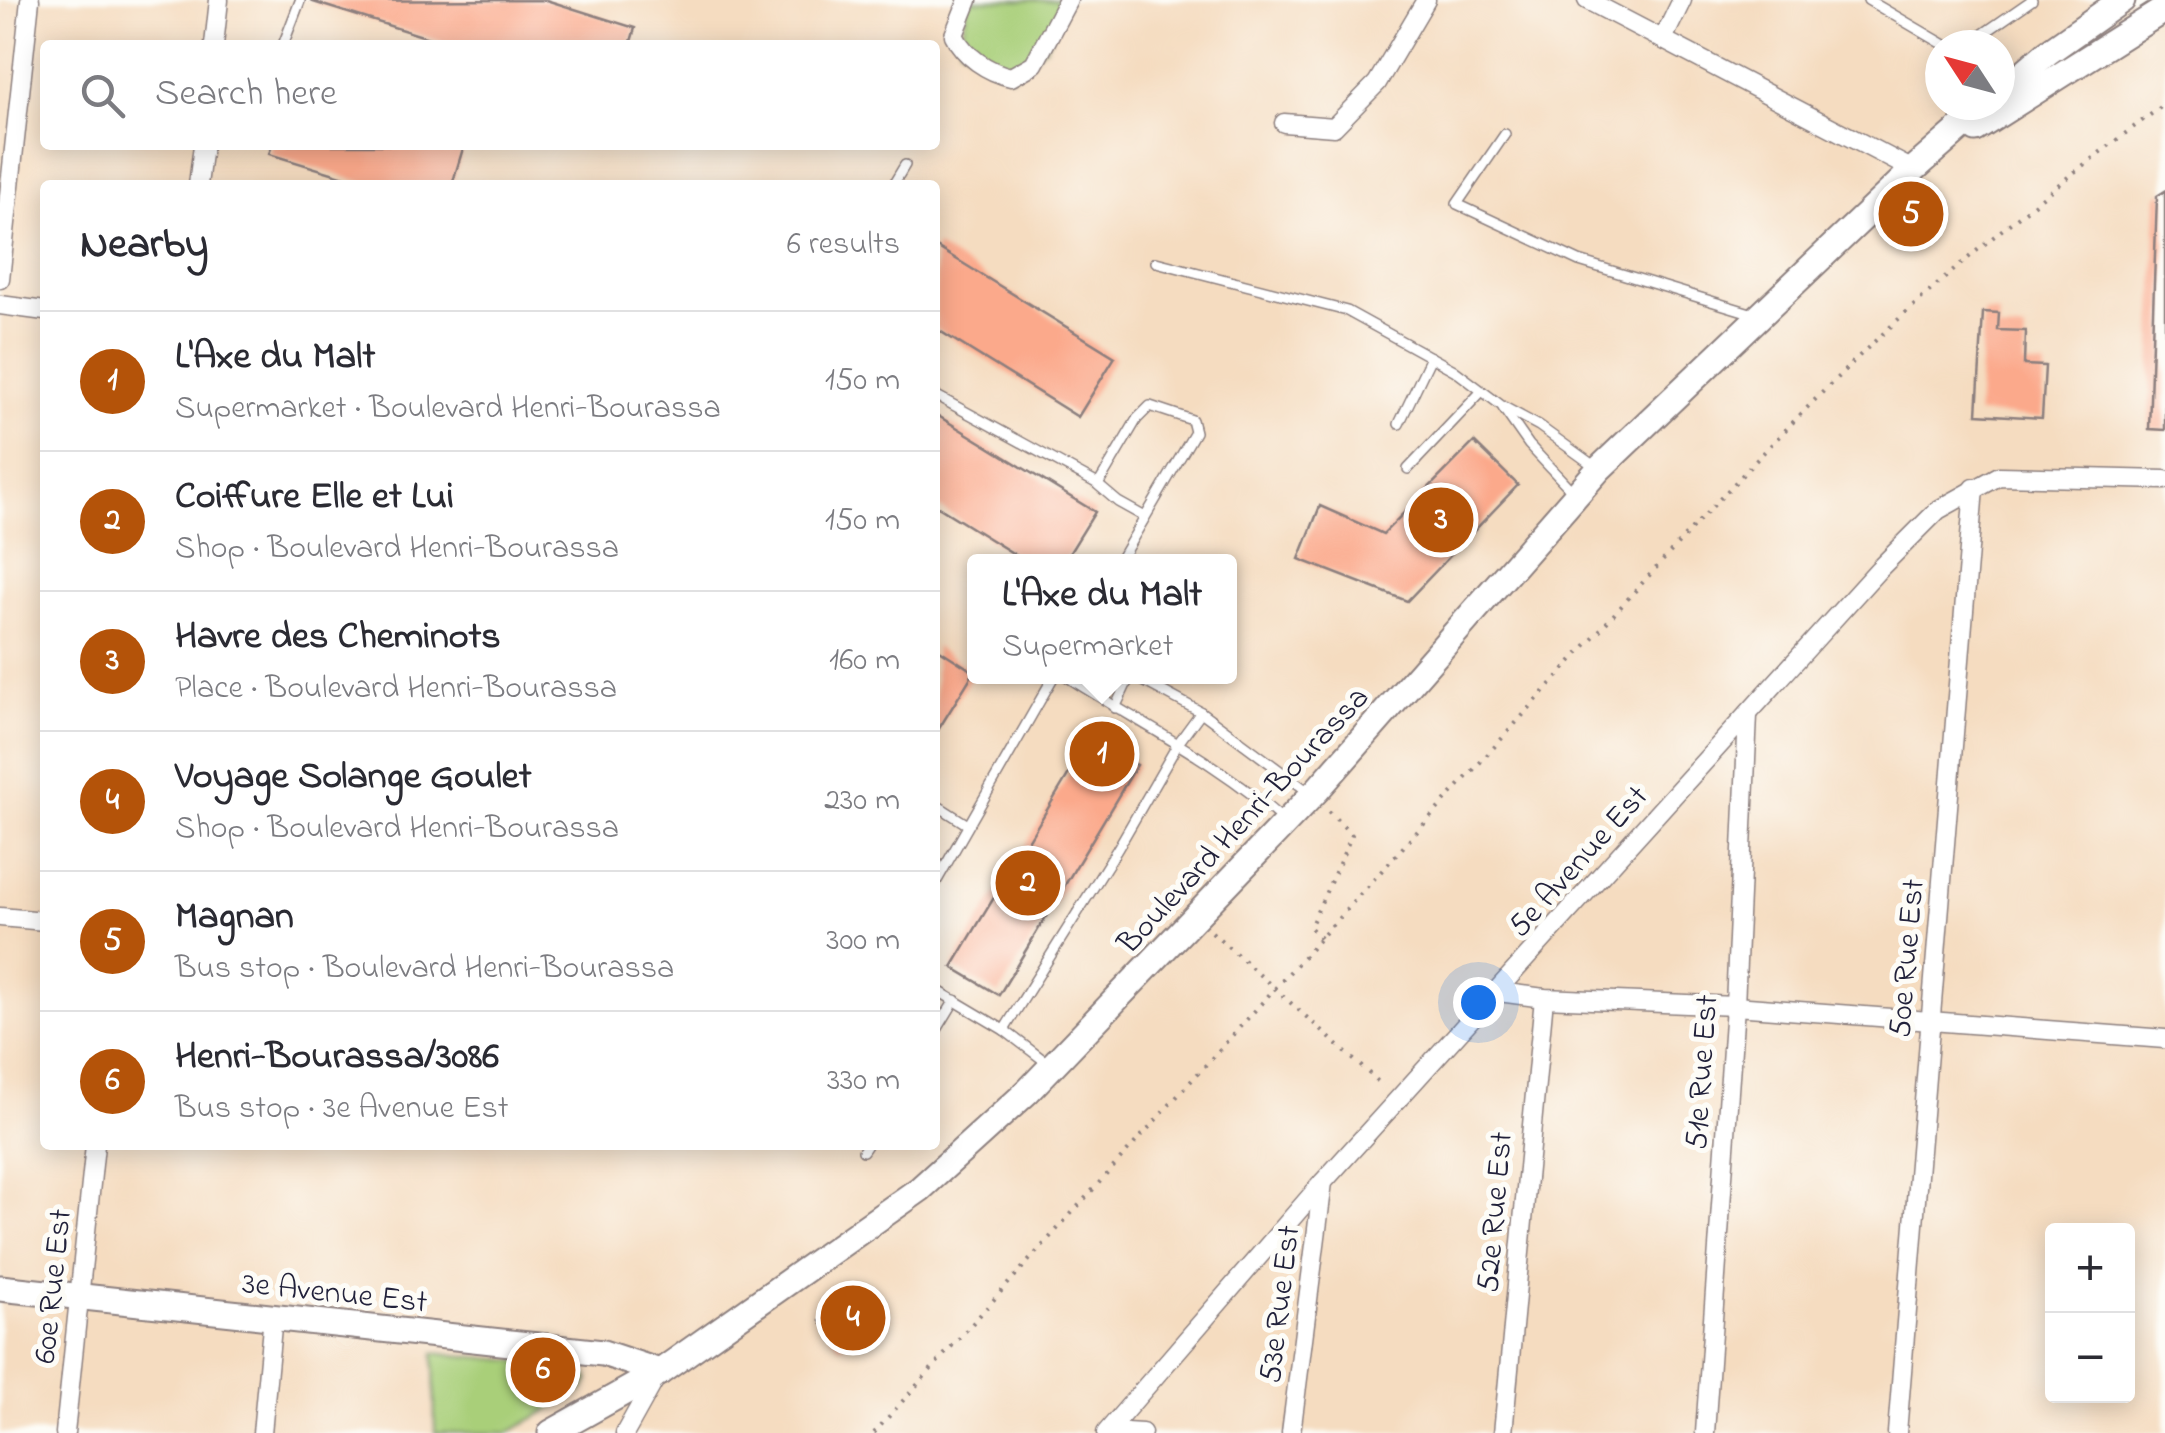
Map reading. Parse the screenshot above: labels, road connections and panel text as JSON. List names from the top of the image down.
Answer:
{
  "streets": {
    "main road": ["Boulevard Henri-Bourassa", "3e Avenue Est"],
    "street": [
      "5e Avenue Est",
      "50e Rue Est",
      "51e Rue Est",
      "52e Rue Est",
      "60e Rue Est",
      "53e Rue Est"
    ]
  },
  "crossings": [
    ["Boulevard Henri-Bourassa", "3e Avenue Est"],
    ["5e Avenue Est", "50e Rue Est"],
    ["5e Avenue Est", "51e Rue Est"],
    ["5e Avenue Est", "53e Rue Est"],
    ["60e Rue Est", "3e Avenue Est"]
  ],
  "north": "top left",
  "page": {
    "search": "Search here",
    "pins": [
      "5",
      "3",
      "1",
      "2",
      "4",
      "6"
    ],
    "heading": ["Nearby", "6 results"],
    "list": [
      {
        "mark": "1",
        "name": "L'Axe du Malt",
        "note": "Supermarket · Boulevard Henri-Bourassa",
        "value": "150 m"
      },
      {
        "mark": "2",
        "name": "Coiffure Elle et Lui",
        "note": "Shop · Boulevard Henri-Bourassa",
        "value": "150 m"
      },
      {
        "mark": "3",
        "name": "Havre des Cheminots",
        "note": "Place · Boulevard Henri-Bourassa",
        "value": "160 m"
      },
      {
        "mark": "4",
        "name": "Voyage Solange Goulet",
        "note": "Shop · Boulevard Henri-Bourassa",
        "value": "230 m"
      },
      {
        "mark": "5",
        "name": "Magnan",
        "note": "Bus stop · Boulevard Henri-Bourassa",
        "value": "300 m"
      },
      {
        "mark": "6",
        "name": "Henri-Bourassa/3086",
        "note": "Bus stop · 3e Avenue Est",
        "value": "330 m"
      }
    ],
    "popup": ["L'Axe du Malt", "Supermarket"],
    "map_buttons": ["+", "−"]
  }
}
